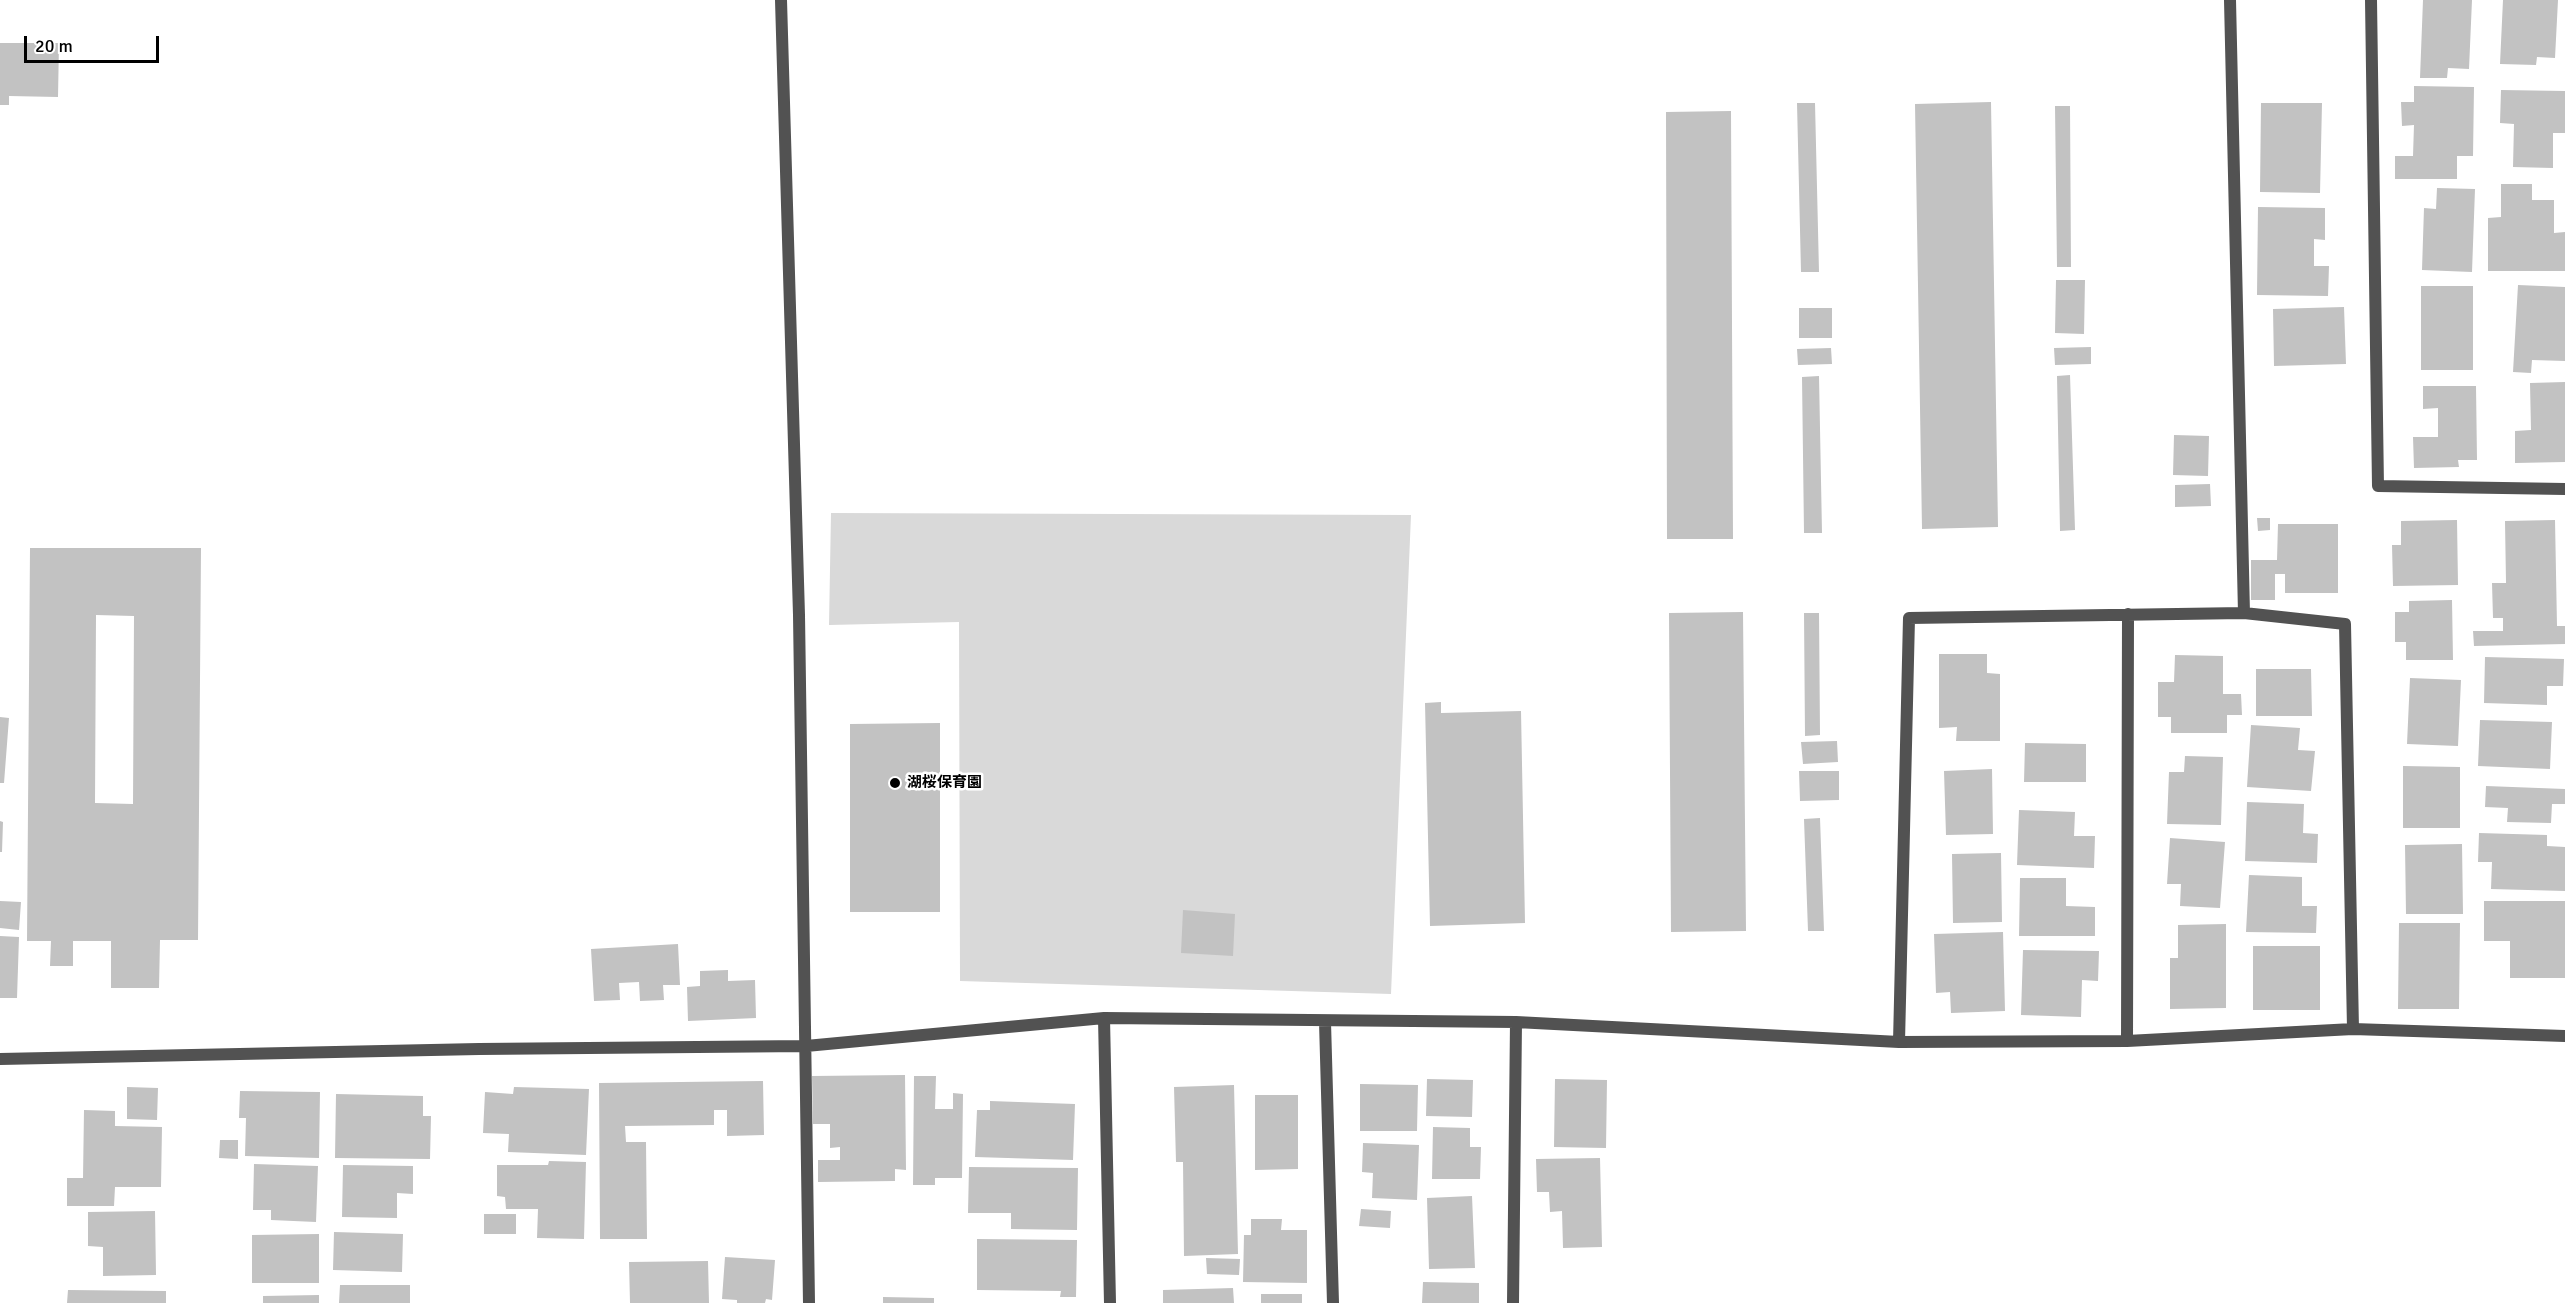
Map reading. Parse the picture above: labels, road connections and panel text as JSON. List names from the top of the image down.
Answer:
{
  "places": ["湖桜保育園"],
  "scale_bar": "20 m"
}
